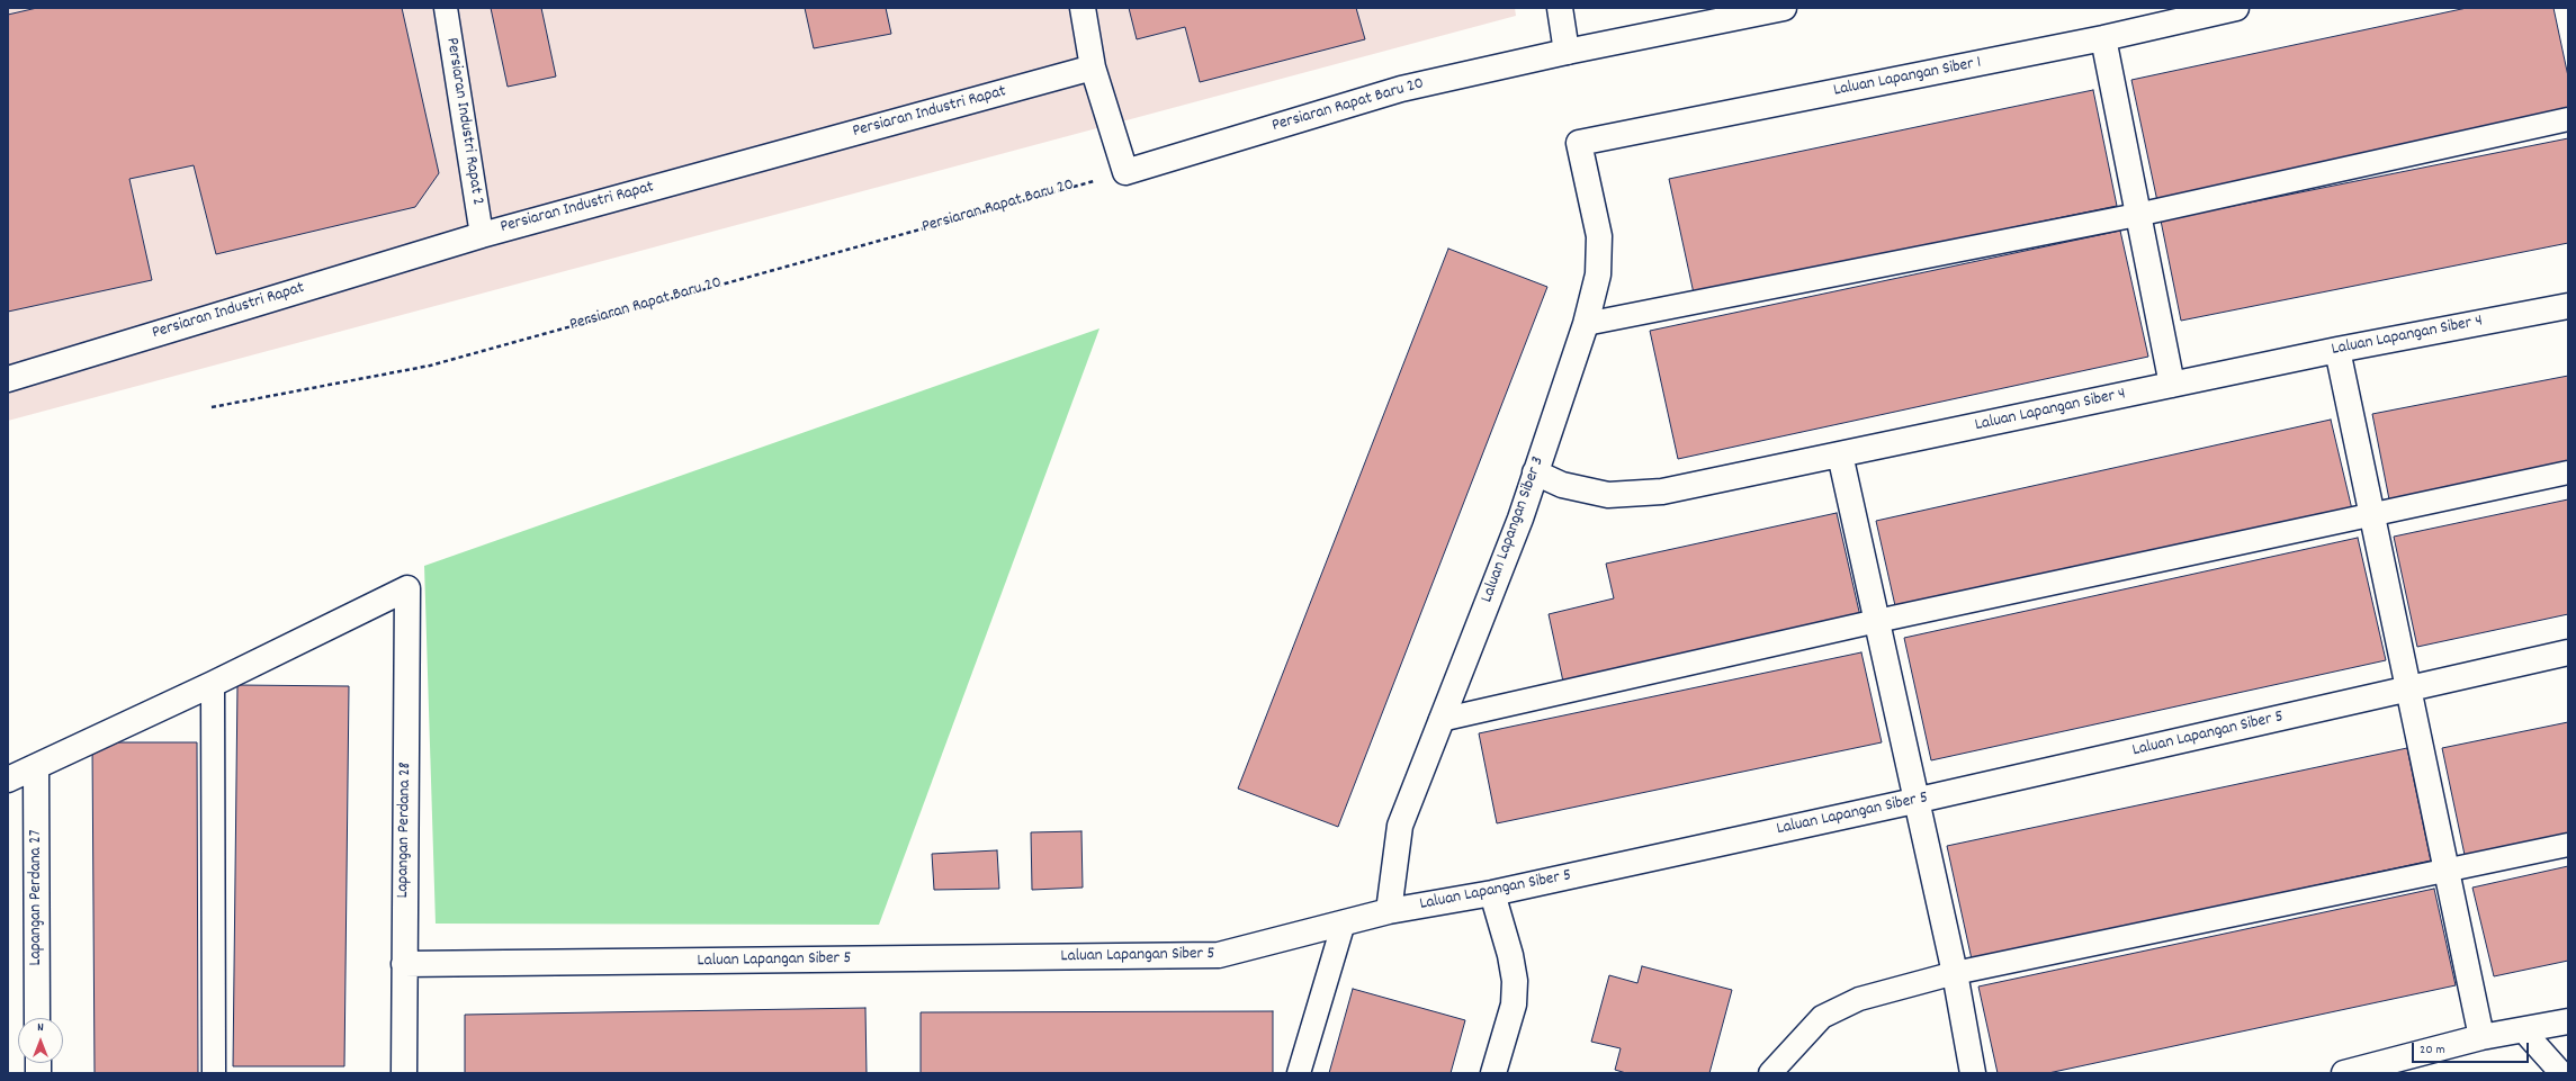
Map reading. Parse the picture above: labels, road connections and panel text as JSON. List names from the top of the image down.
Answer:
{
  "streets": {
    "street": [
      "Laluan Lapangan Siber 1",
      "Persiaran Rapat Baru 20",
      "Persiaran Industri Rapat",
      "Laluan Lapangan Siber 4",
      "Laluan Lapangan Siber 3",
      "Laluan Lapangan Siber 5",
      "Lapangan Perdana 28",
      "Lapangan Perdana 27"
    ],
    "lane": ["Persiaran Industri Rapat 2"]
  },
  "crossings": [
    ["Laluan Lapangan Siber 1", "Laluan Lapangan Siber 3"],
    ["Persiaran Industri Rapat", "Persiaran Industri Rapat 2"],
    ["Laluan Lapangan Siber 4", "Laluan Lapangan Siber 3"],
    ["Laluan Lapangan Siber 3", "Laluan Lapangan Siber 5"],
    ["Laluan Lapangan Siber 5", "Lapangan Perdana 28"]
  ],
  "scale_bar": "20 m",
  "north": "top"
}
